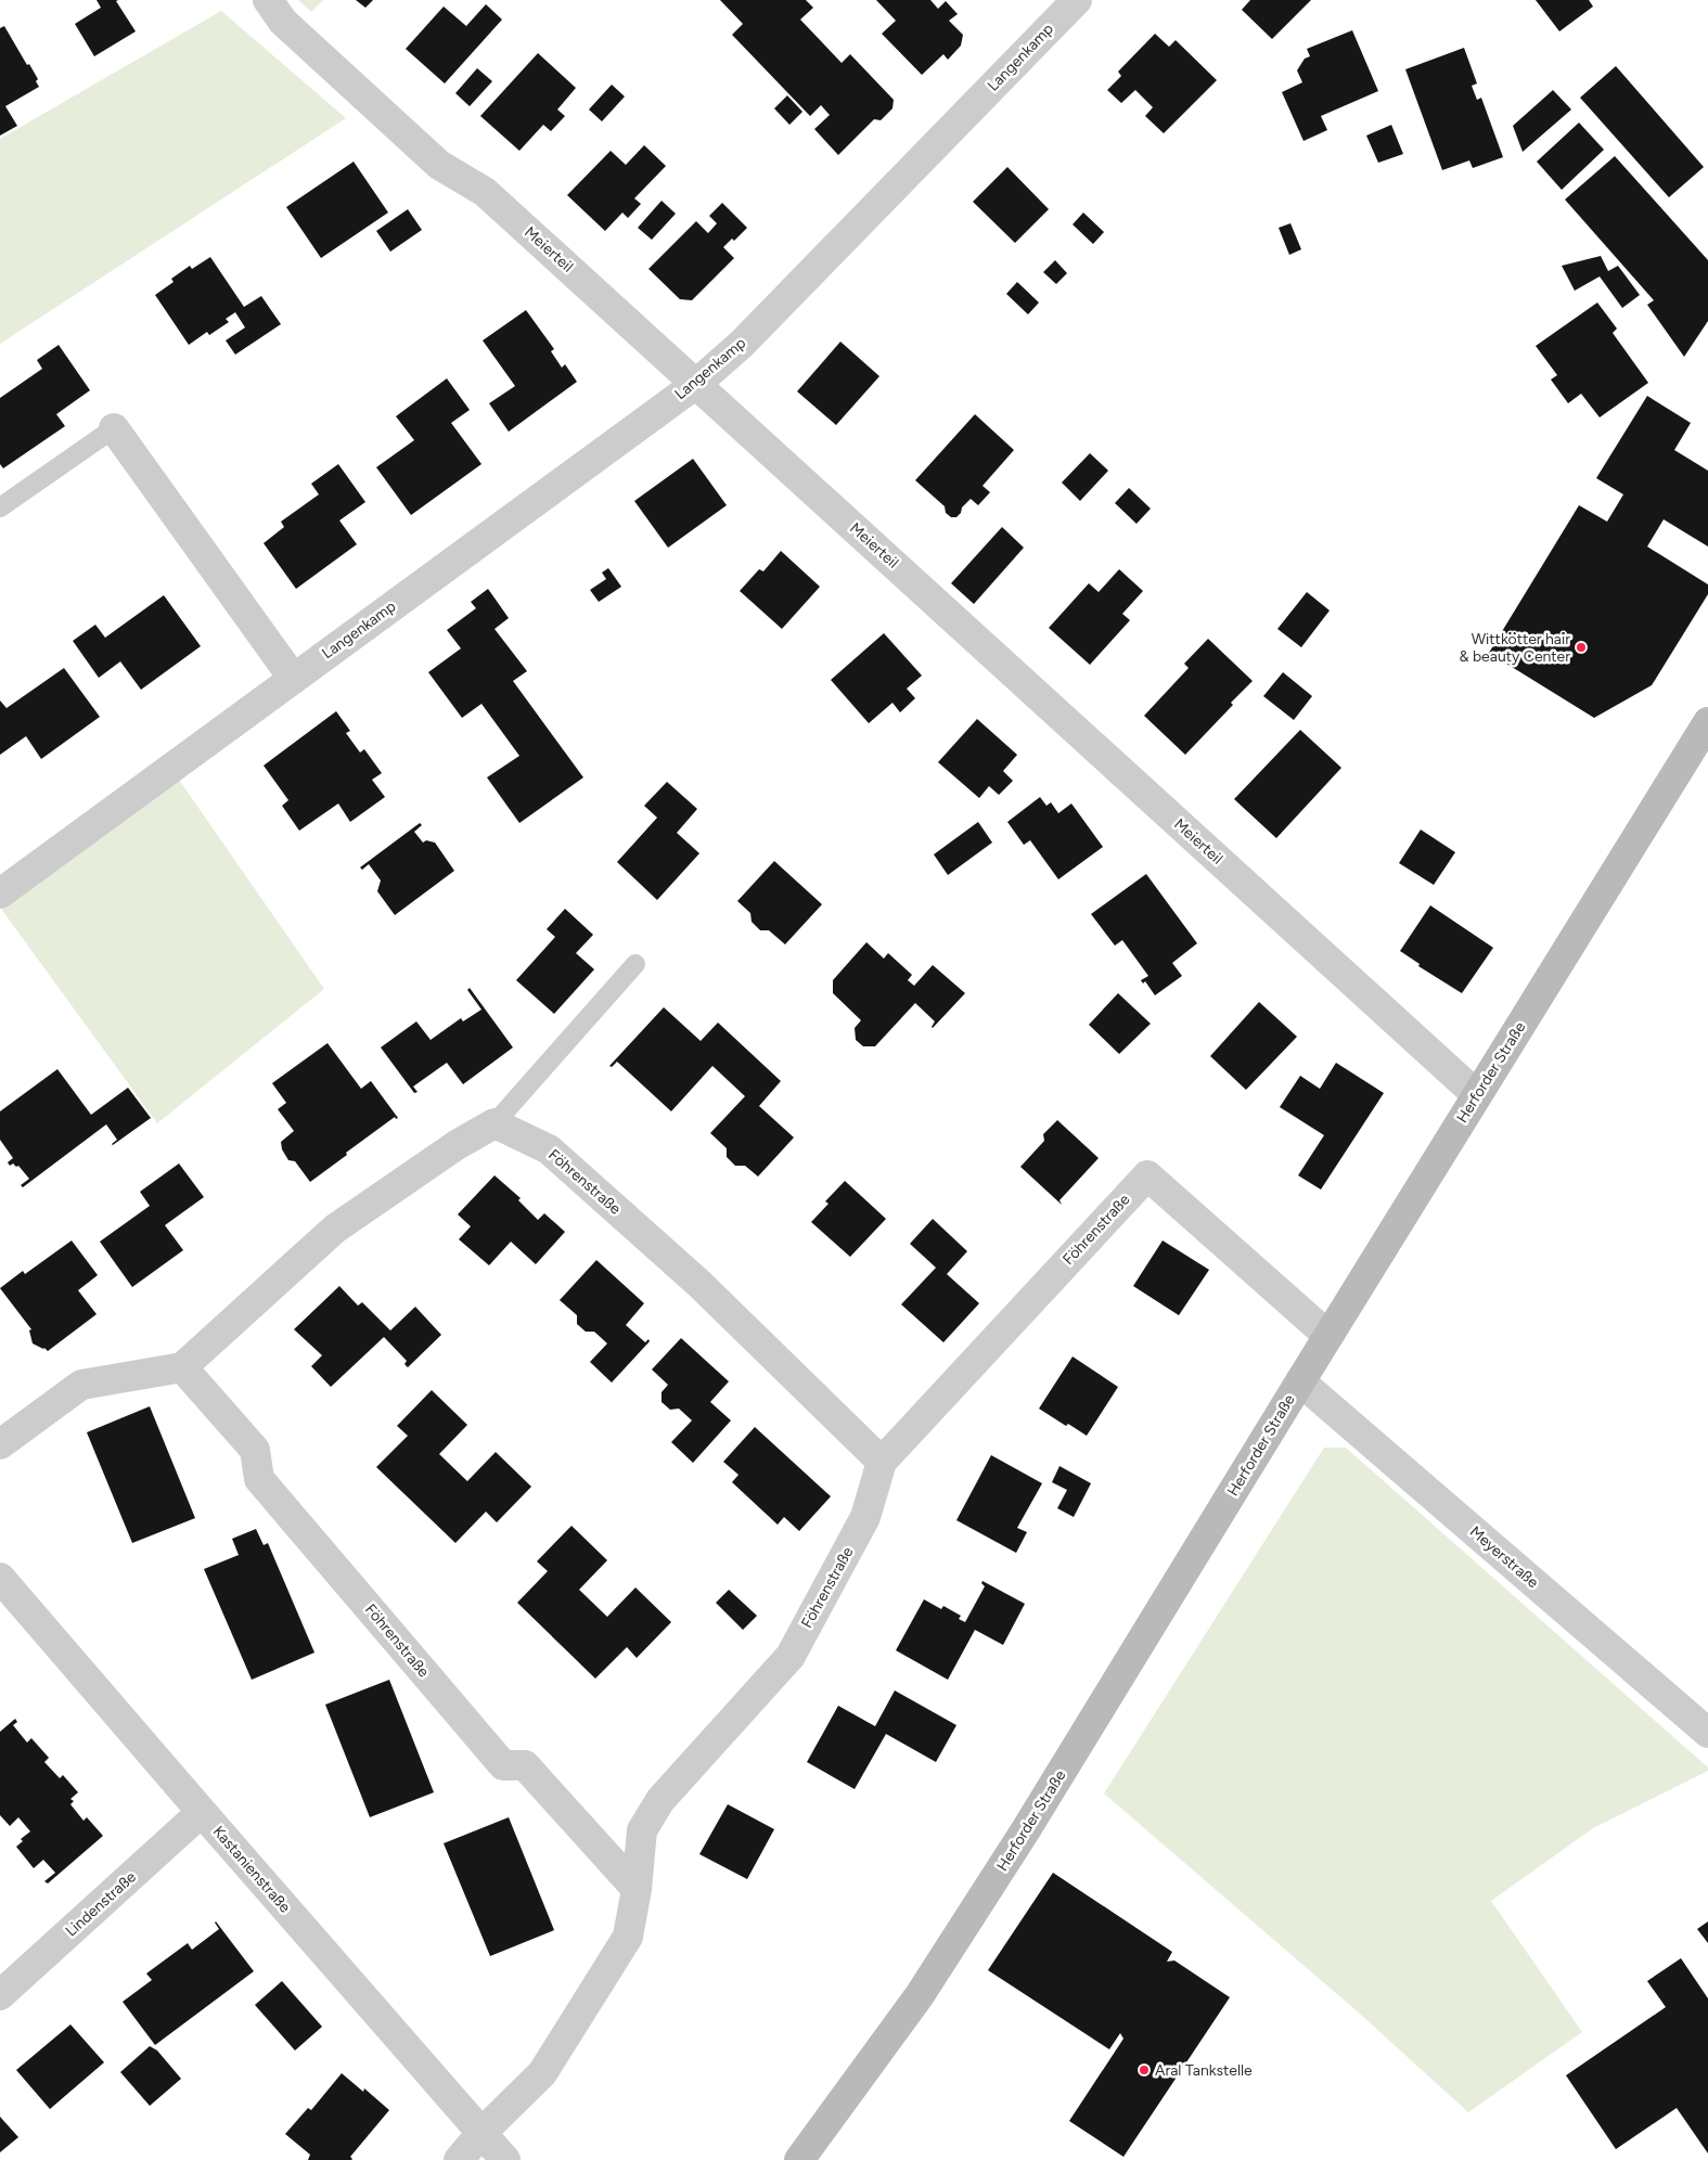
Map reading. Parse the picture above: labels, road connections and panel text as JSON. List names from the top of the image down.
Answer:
{
  "streets": {
    "main road": ["Herforder Straße"],
    "street": [
      "Langenkamp",
      "Meierteil",
      "Föhrenstraße",
      "Meyerstraße",
      "Kastanienstraße",
      "Lindenstraße"
    ]
  },
  "crossings": [
    ["Langenkamp", "Meierteil"],
    ["Meierteil", "Herforder Straße"],
    ["Herforder Straße", "Föhrenstraße"],
    ["Herforder Straße", "Meyerstraße"],
    ["Föhrenstraße", "Kastanienstraße"],
    ["Kastanienstraße", "Lindenstraße"]
  ],
  "places": ["Wittkötter hair & beauty Center", "Aral Tankstelle"]
}
